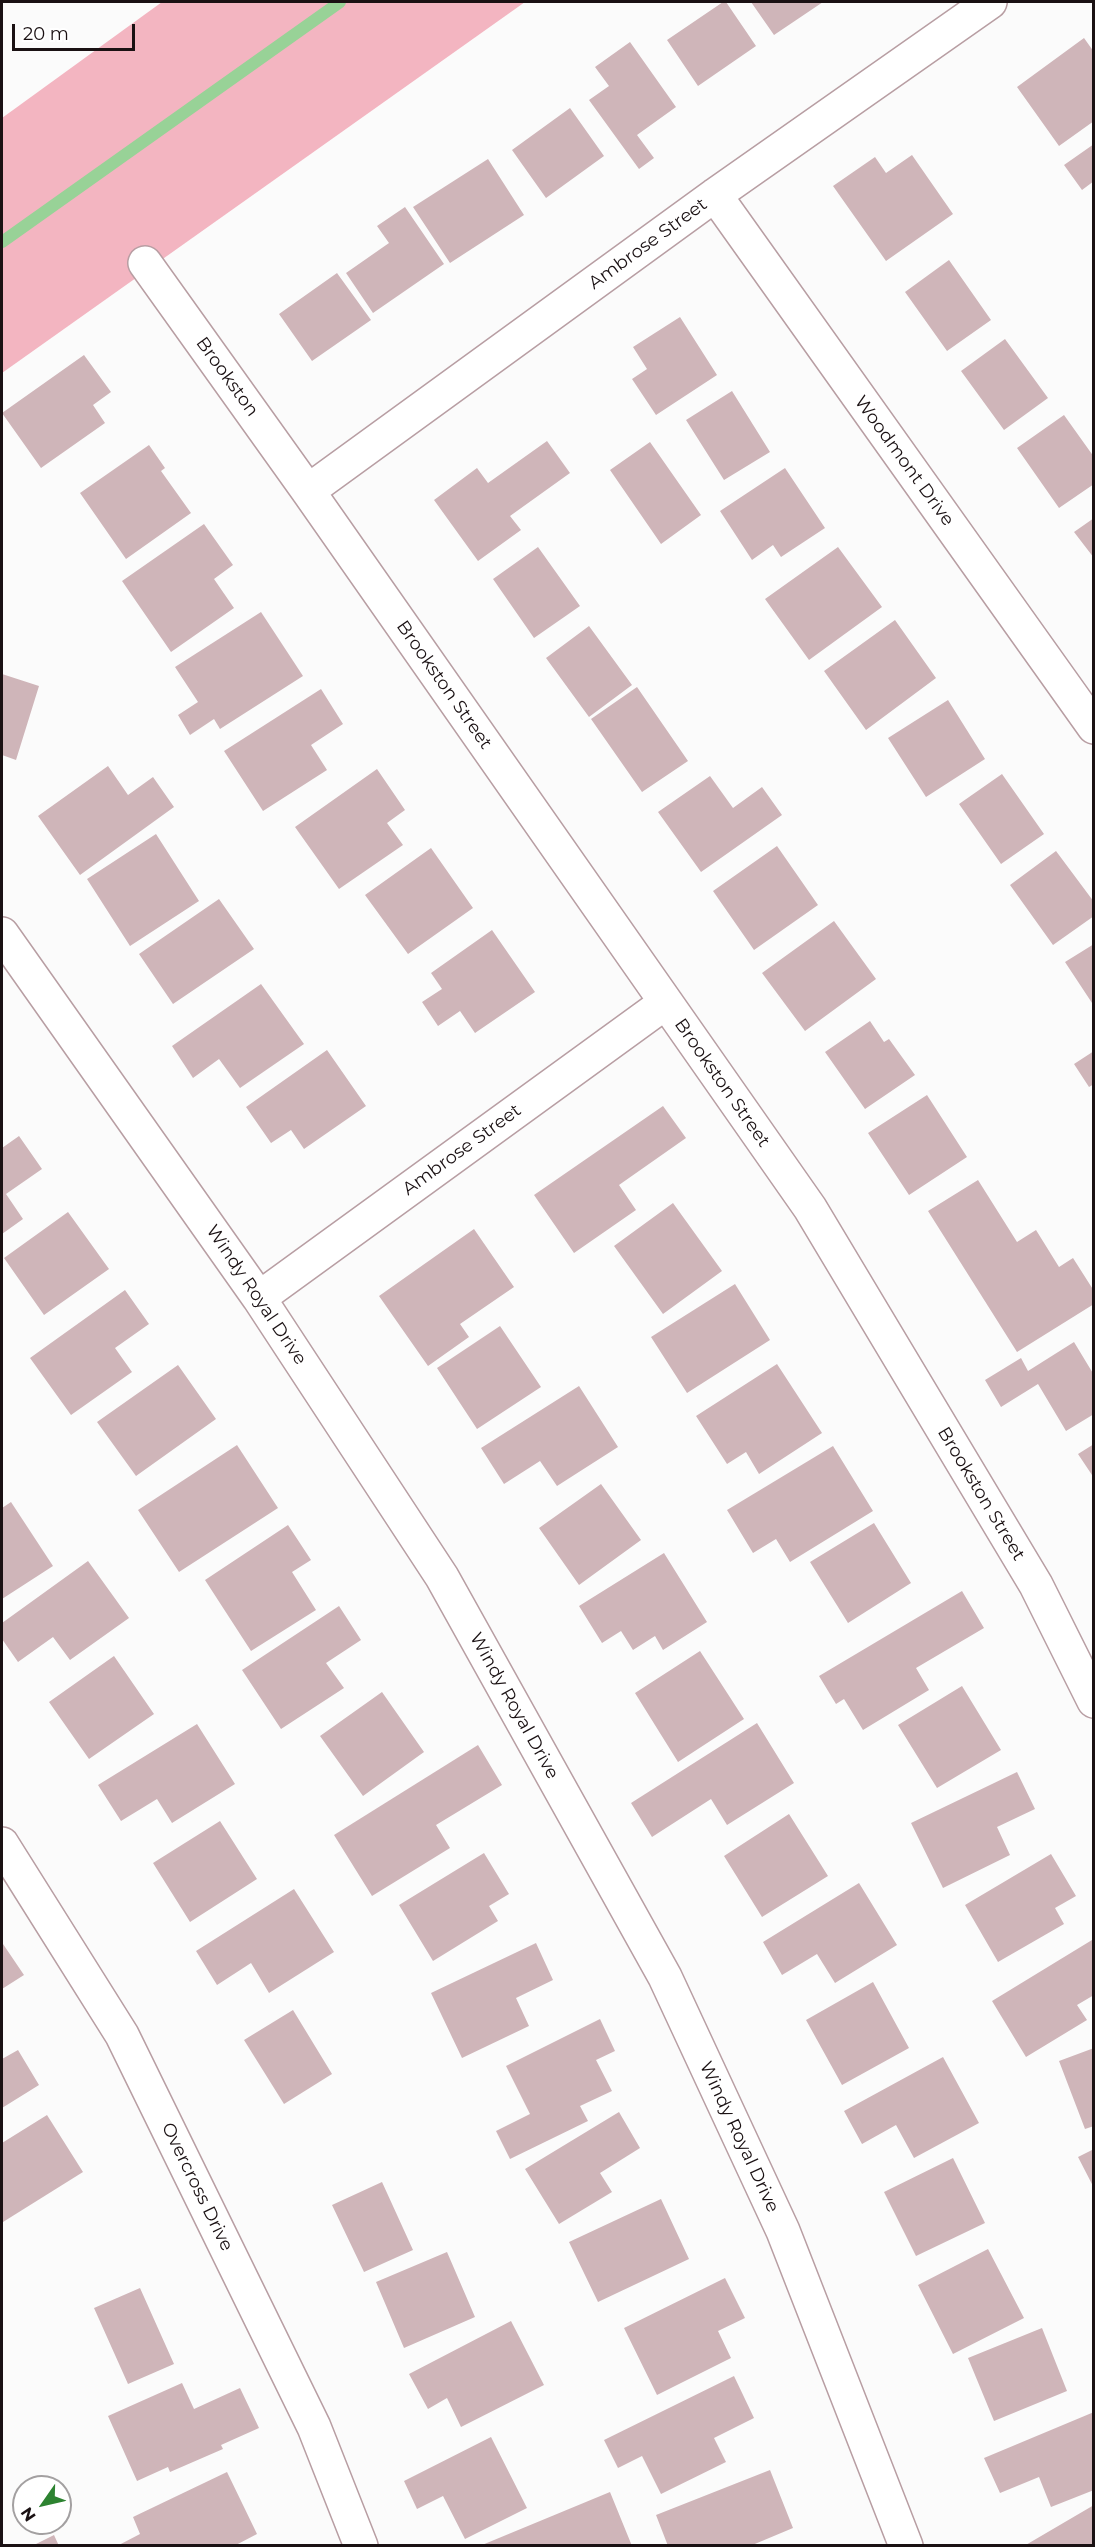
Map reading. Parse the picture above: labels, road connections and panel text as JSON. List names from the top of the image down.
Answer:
{
  "streets": {
    "street": [
      "Ambrose Street",
      "Brookston",
      "Woodmont Drive",
      "Brookston Street",
      "Windy Royal Drive",
      "Overcross Drive"
    ]
  },
  "crossings": [
    ["Ambrose Street", "Brookston"],
    ["Ambrose Street", "Woodmont Drive"],
    ["Ambrose Street", "Brookston Street"],
    ["Ambrose Street", "Windy Royal Drive"],
    ["Brookston", "Brookston Street"]
  ],
  "scale_bar": "20 m",
  "north": "bottom left"
}
